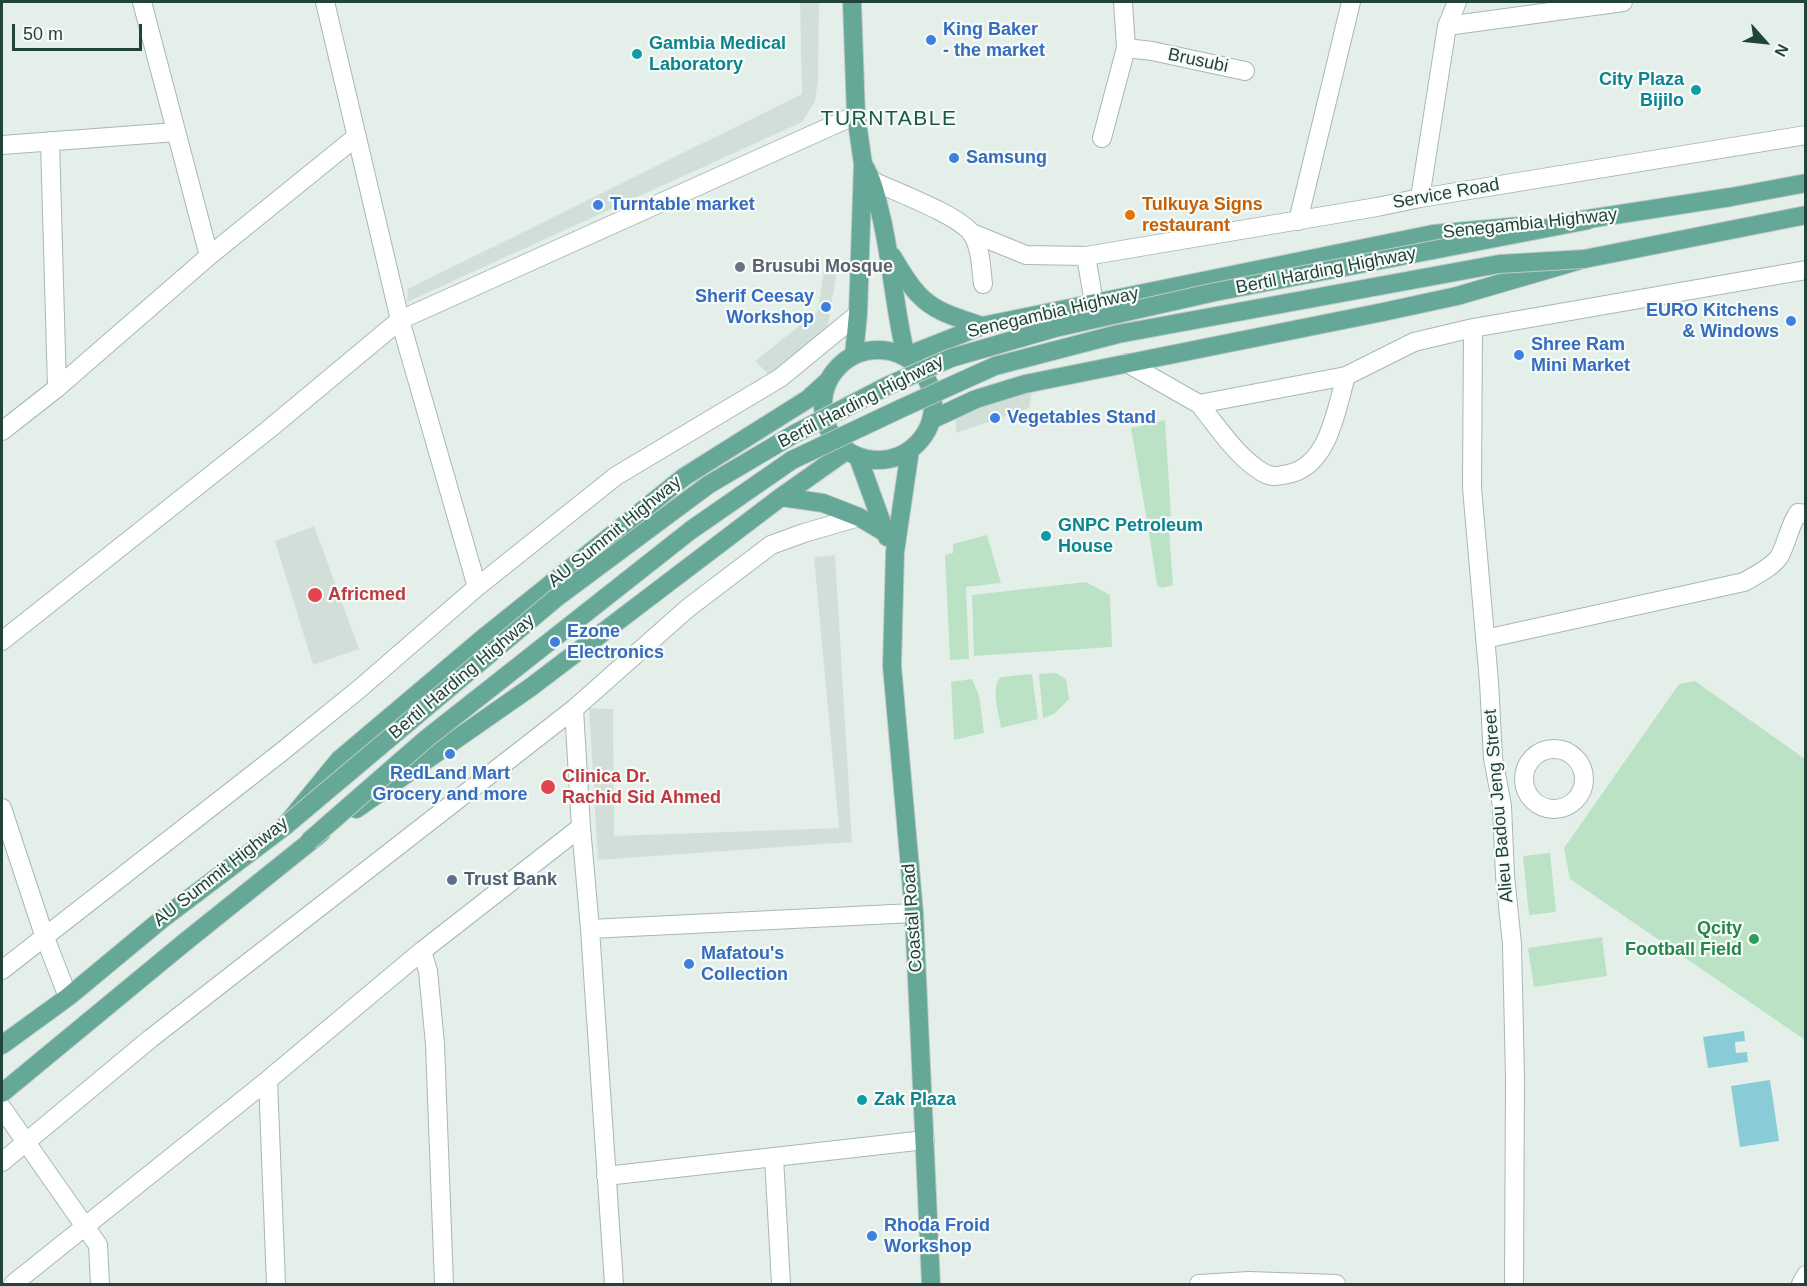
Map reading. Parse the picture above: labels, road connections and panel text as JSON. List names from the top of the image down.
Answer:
{
  "streets": {
    "main road": [
      "Senegambia Highway",
      "Bertil Harding Highway",
      "AU Summit Highway",
      "Coastal Road"
    ],
    "street": ["Brusubi", "Service Road", "Alieu Badou Jeng Street"]
  },
  "crossings": [
    ["Senegambia Highway", "Bertil Harding Highway"],
    ["Senegambia Highway", "AU Summit Highway"],
    ["Senegambia Highway", "Coastal Road"],
    ["Bertil Harding Highway", "AU Summit Highway"],
    ["AU Summit Highway", "Coastal Road"]
  ],
  "districts": ["TURNTABLE"],
  "places": [
    "King Baker - the market",
    "Gambia Medical Laboratory",
    "City Plaza Bijilo",
    "Samsung",
    "Turntable market",
    "Tulkuya Signs restaurant",
    "Brusubi Mosque",
    "Sherif Ceesay Workshop",
    "EURO Kitchens & Windows",
    "Shree Ram Mini Market",
    "Vegetables Stand",
    "GNPC Petroleum House",
    "Africmed",
    "Ezone Electronics",
    "RedLand Mart Grocery and more",
    "Clinica Dr. Rachid Sid Ahmed",
    "Trust Bank",
    "Qcity Football Field",
    "Mafatou's Collection",
    "Zak Plaza",
    "Rhoda Froid Workshop"
  ],
  "scale_bar": "50 m",
  "north": "bottom right"
}
